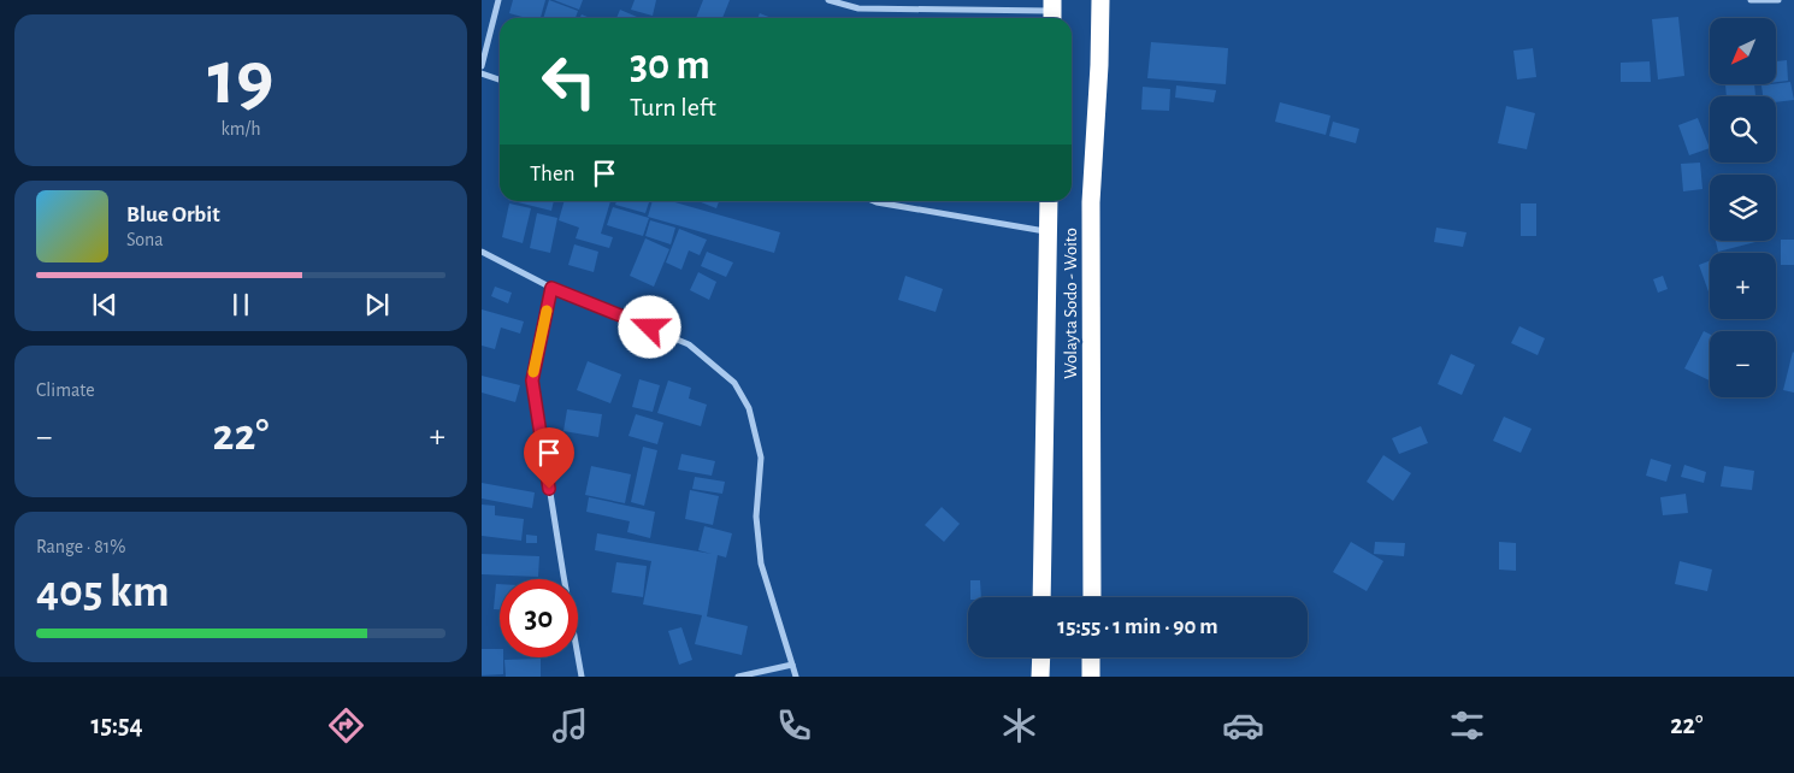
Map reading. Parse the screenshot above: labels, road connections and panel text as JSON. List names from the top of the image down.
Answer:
{
  "streets": {
    "highway": ["Wolayta Sodo - Woito"]
  },
  "north": "bottom left",
  "page": {
    "tile": [
      ["19", "km/h"],
      "Climate",
      ["Range · 81%", "405 km"]
    ],
    "map_buttons": ["+", "−"],
    "turn": ["30 m", "Turn left"],
    "then": "Then",
    "song": ["Blue Orbit", "Sona"],
    "heat": ["−", "22°", "+"],
    "limit": "30",
    "trip": "15:55 · 1 min · 90 m",
    "tabs": ["15:54", "22°"]
  }
}
